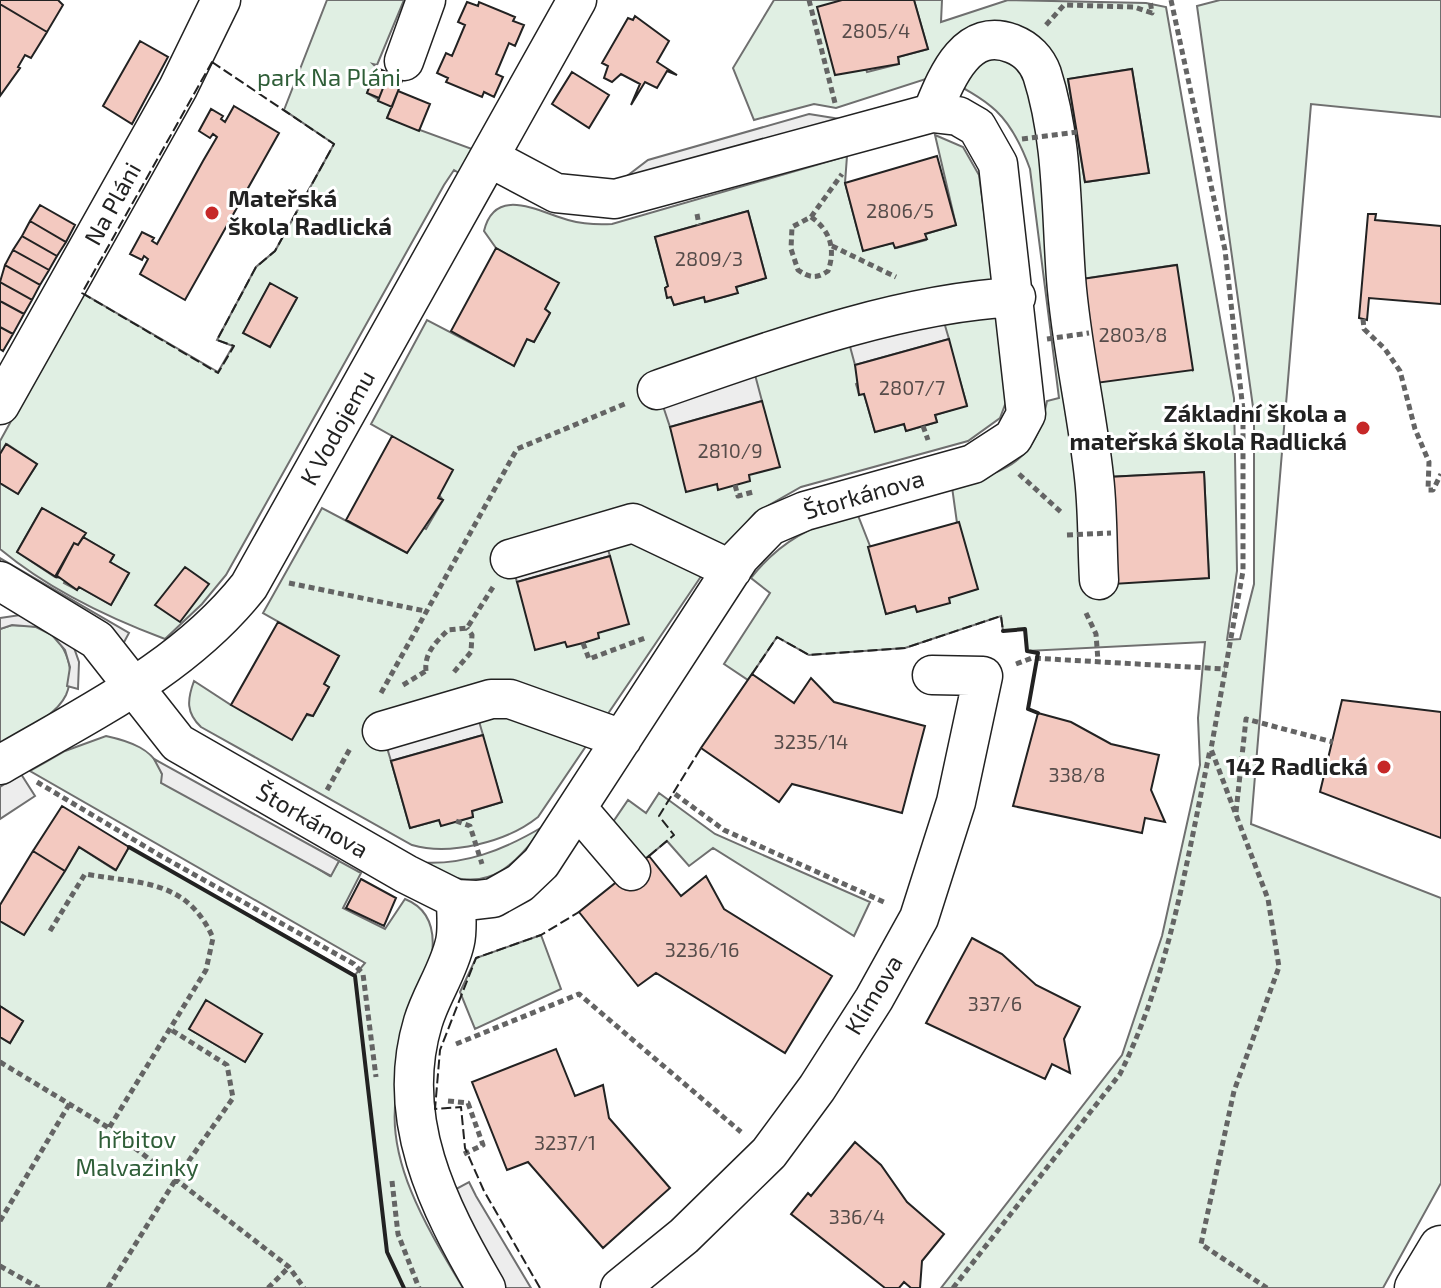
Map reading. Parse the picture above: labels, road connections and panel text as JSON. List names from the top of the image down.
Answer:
{
  "streets": {
    "street": [
      "Na Pláni",
      "K Vodojemu",
      "Štorkánova",
      "Klímova"
    ]
  },
  "crossings": [
    ["K Vodojemu", "Štorkánova"]
  ],
  "parks": ["park Na Pláni", "hřbitov Malvazinky"],
  "places": ["Mateřská škola Radlická", "Základní škola a mateřská škola Radlická", "142 Radlická"],
  "house_numbers": [
    "2805/4",
    "2806/5",
    "2809/3",
    "2803/8",
    "2807/7",
    "2810/9",
    "3235/14",
    "338/8",
    "3236/16",
    "337/6",
    "3237/1",
    "336/4"
  ]
}
